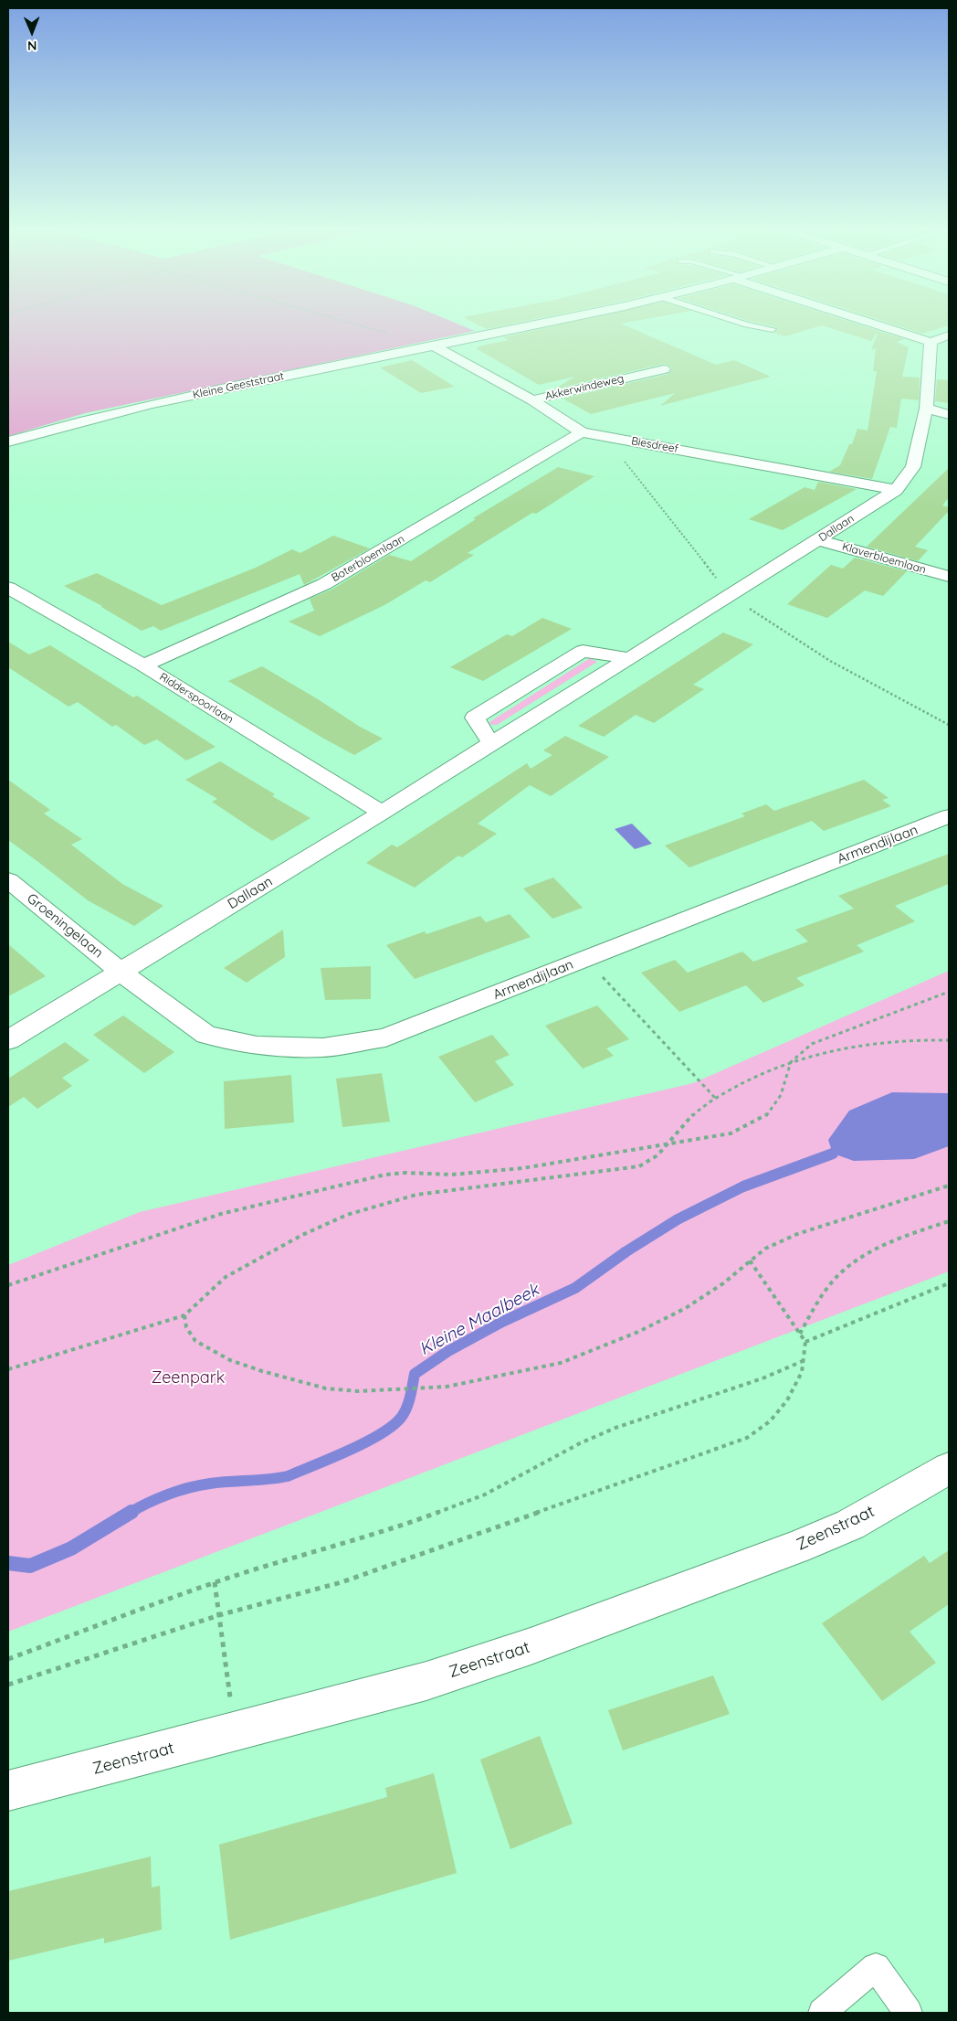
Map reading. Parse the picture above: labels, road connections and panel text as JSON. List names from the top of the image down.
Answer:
{
  "streets": {
    "street": [
      "Kleine Geeststraat",
      "Akkerwindeweg",
      "Biesdreef",
      "Dallaan",
      "Boterbloemlaan",
      "Klaverbloemlaan",
      "Ridderspoorlaan",
      "Armendijlaan",
      "Groeningelaan",
      "Zeenstraat"
    ]
  },
  "crossings": [
    ["Kleine Geeststraat", "Biesdreef"],
    ["Akkerwindeweg", "Biesdreef"],
    ["Biesdreef", "Dallaan"],
    ["Biesdreef", "Boterbloemlaan"],
    ["Dallaan", "Klaverbloemlaan"],
    ["Dallaan", "Ridderspoorlaan"],
    ["Dallaan", "Armendijlaan"],
    ["Dallaan", "Groeningelaan"],
    ["Boterbloemlaan", "Ridderspoorlaan"],
    ["Armendijlaan", "Groeningelaan"]
  ],
  "water": ["Kleine Maalbeek"],
  "parks": ["Zeenpark"],
  "north": "bottom"
}
